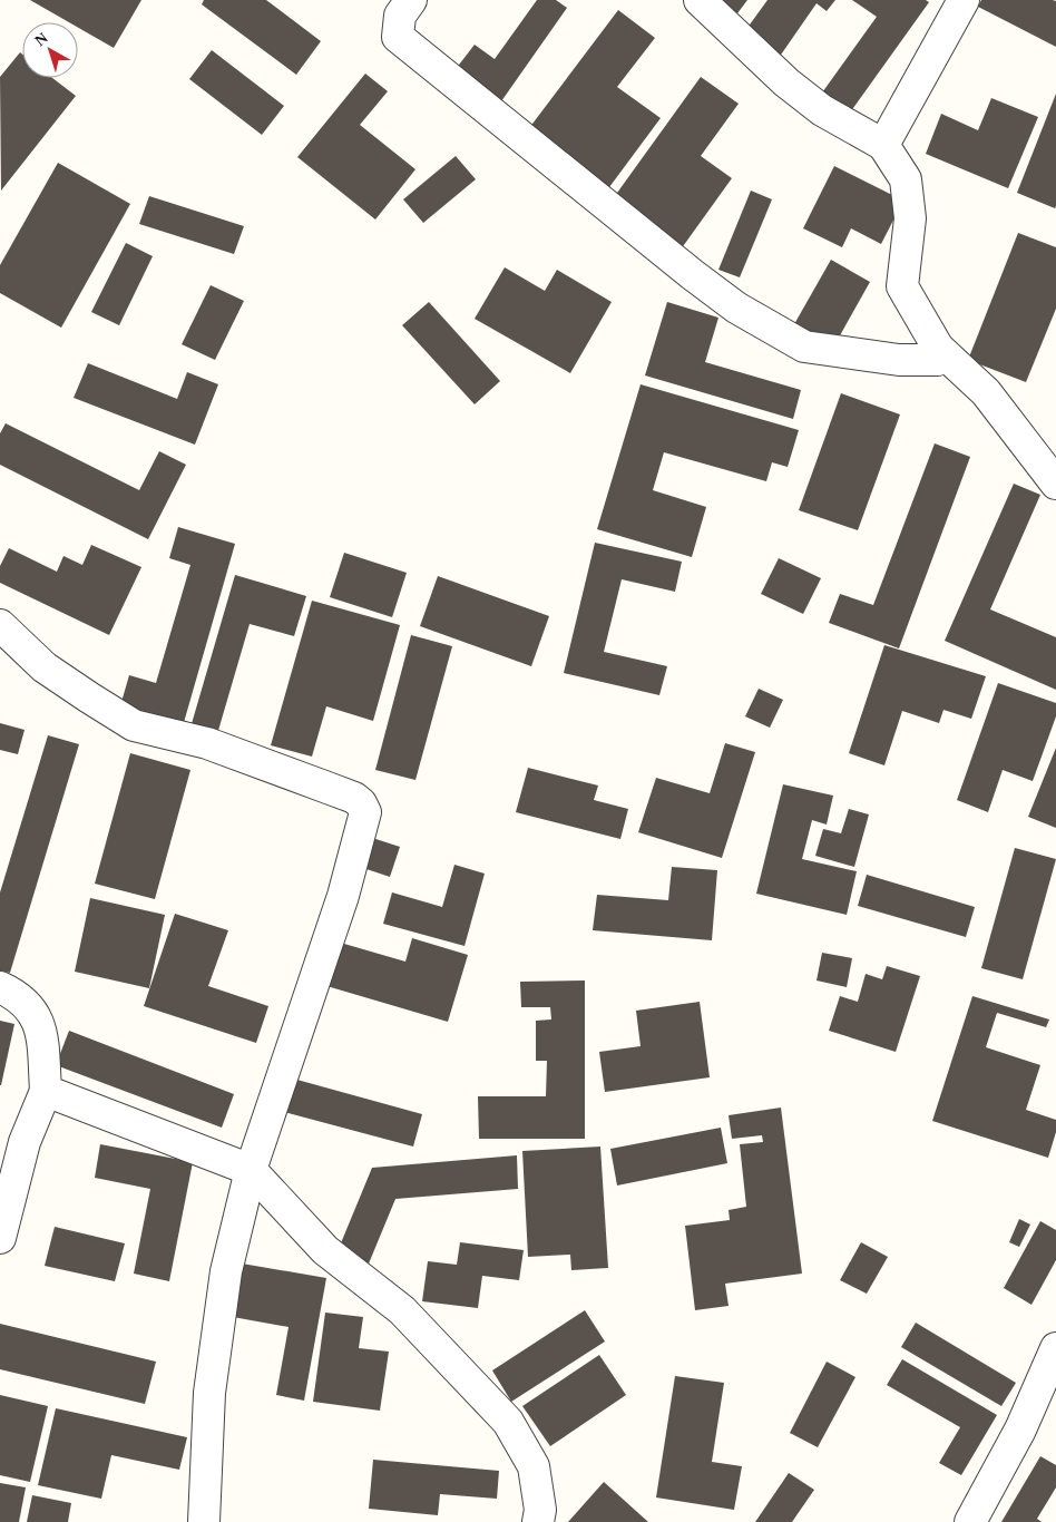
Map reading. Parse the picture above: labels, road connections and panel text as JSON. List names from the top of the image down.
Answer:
{
  "north": "top left"
}
